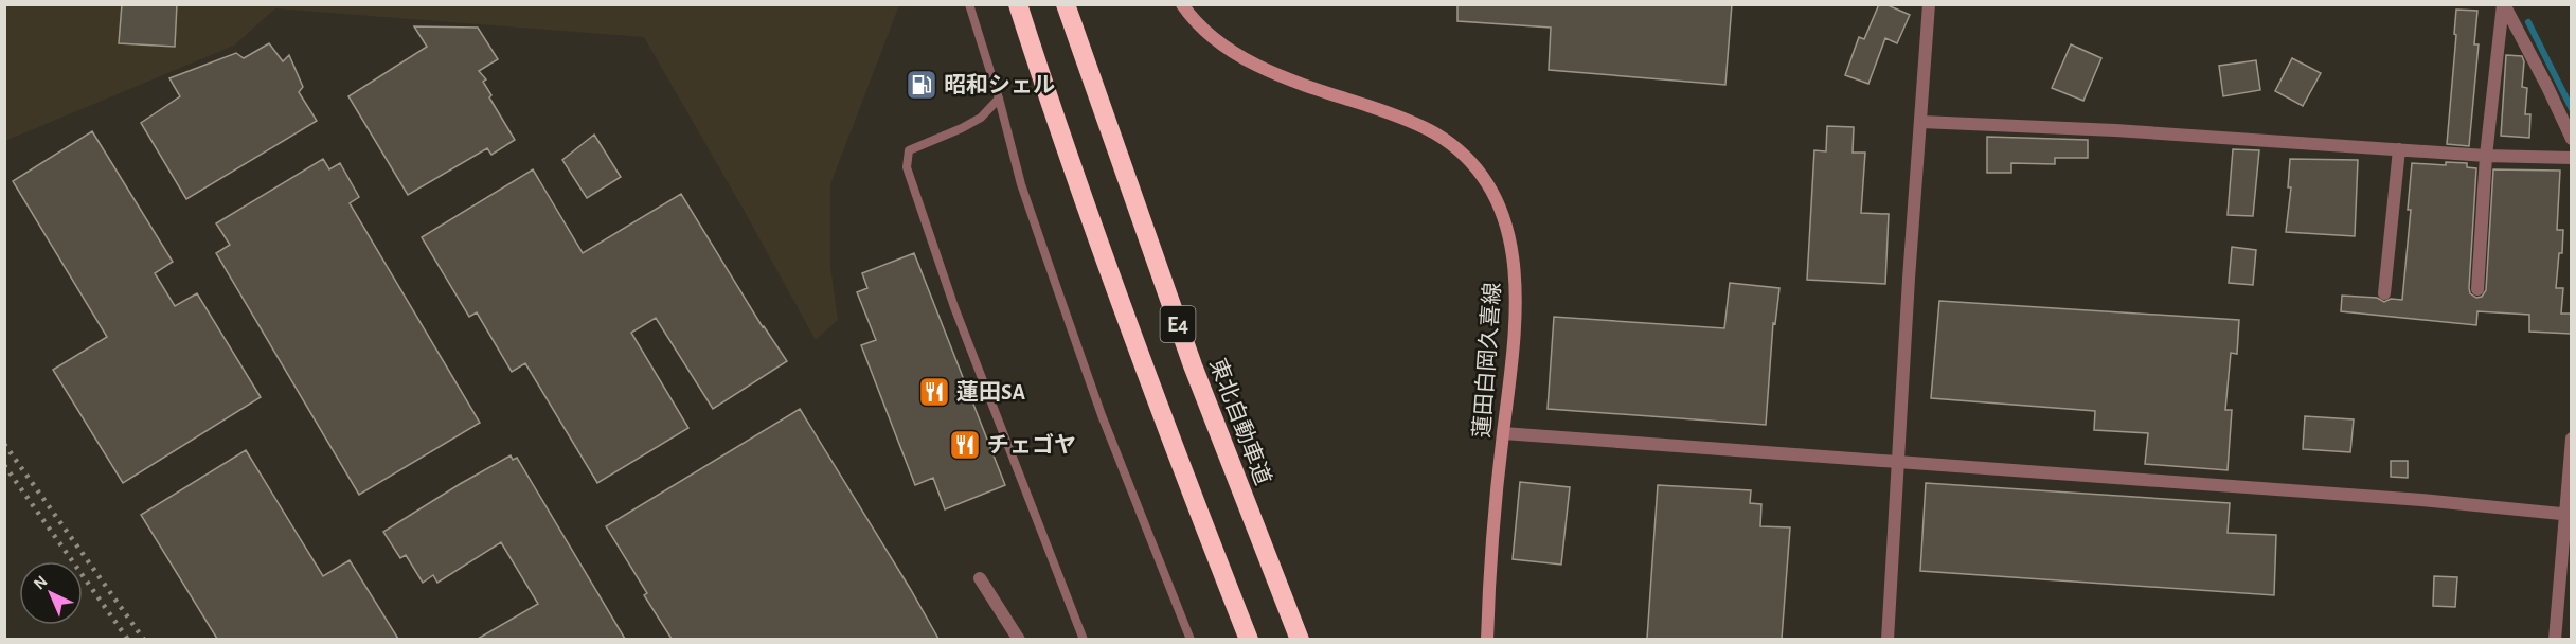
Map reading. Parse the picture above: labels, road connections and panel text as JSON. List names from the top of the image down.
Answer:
{
  "streets": {
    "highway": ["E4", "東北自動車道"],
    "main road": ["蓮田白岡久喜線"]
  },
  "places": {
    "fuel station": ["昭和シェル"],
    "restaurant": ["蓮田SA", "チェゴヤ"]
  },
  "north": "top left"
}
